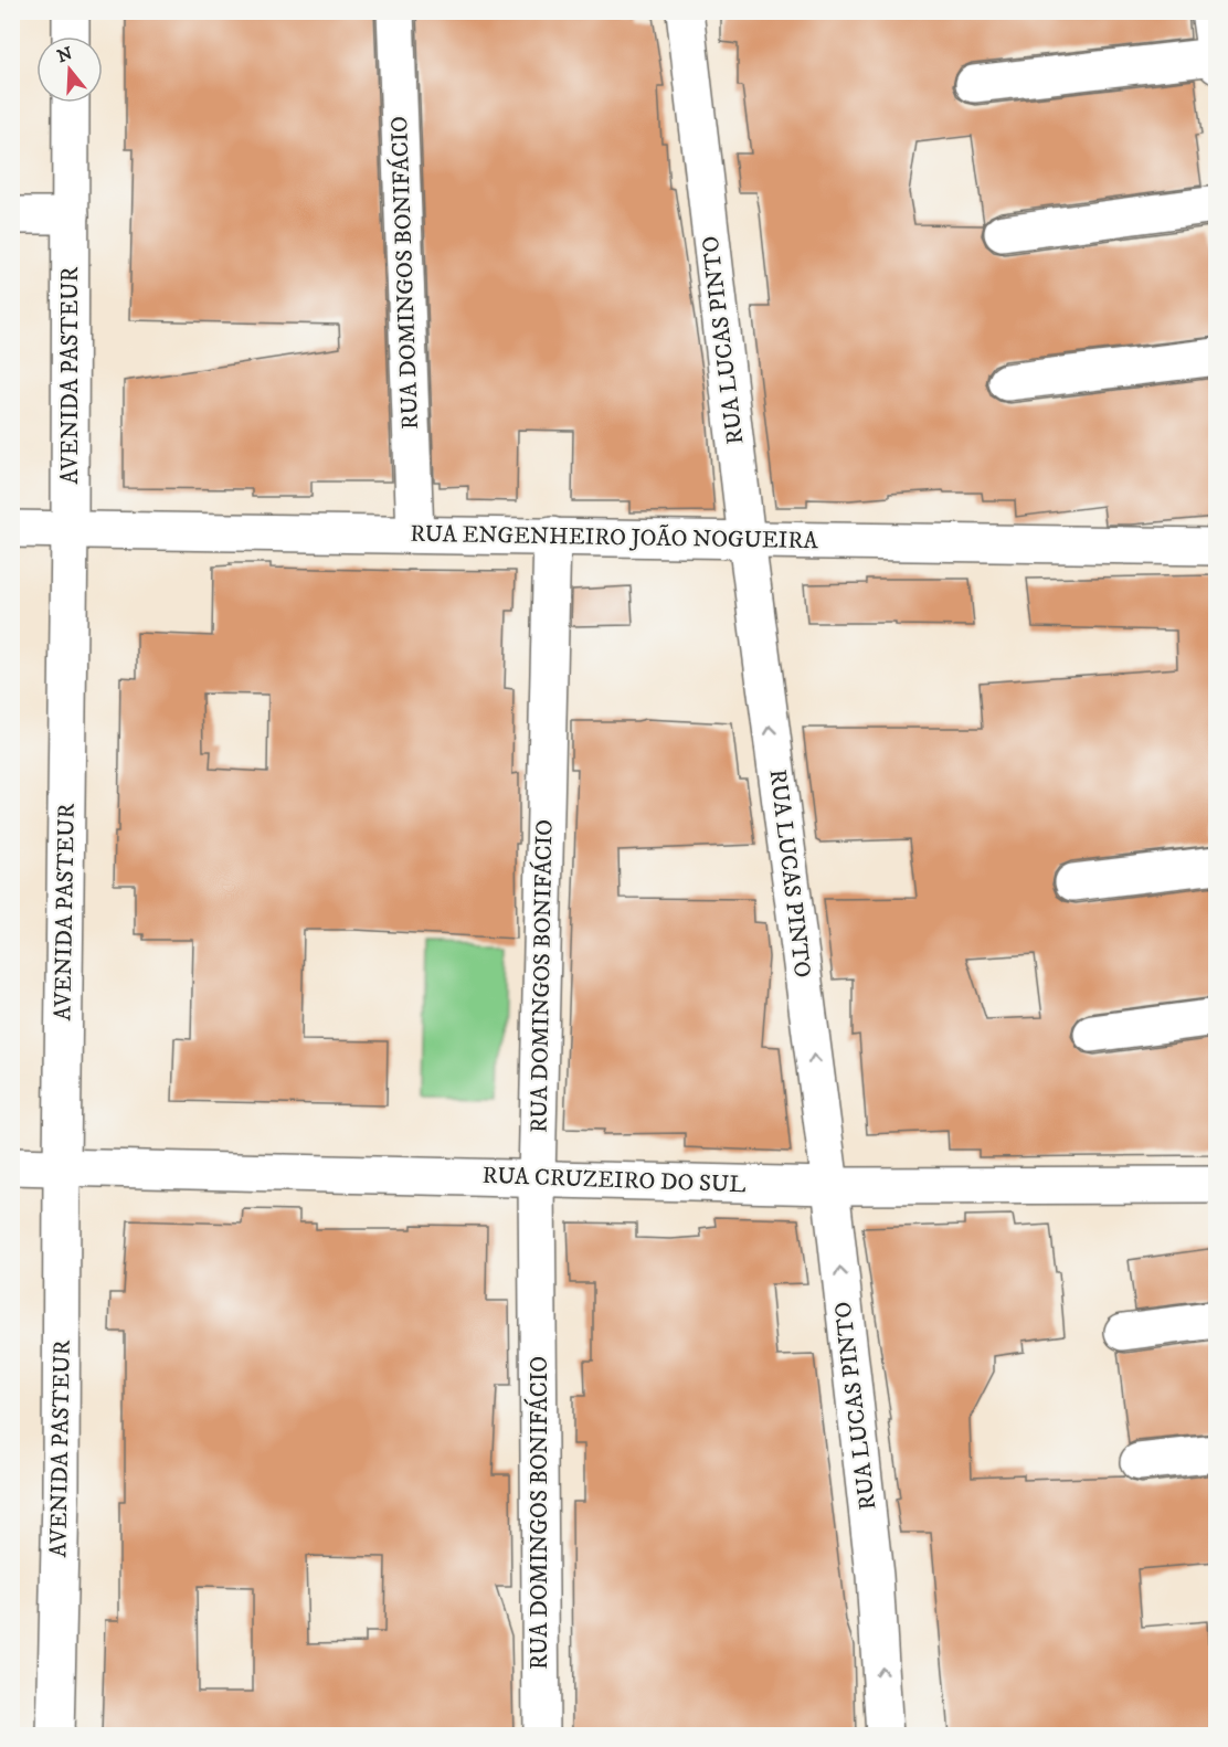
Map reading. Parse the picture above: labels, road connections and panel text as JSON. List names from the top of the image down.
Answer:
{
  "streets": {
    "street": [
      "RUA DOMINGOS BONIFÁCIO",
      "RUA LUCAS PINTO",
      "AVENIDA PASTEUR",
      "RUA ENGENHEIRO JOÃO NOGUEIRA",
      "RUA CRUZEIRO DO SUL"
    ]
  },
  "crossings": [
    ["RUA DOMINGOS BONIFÁCIO", "RUA ENGENHEIRO JOÃO NOGUEIRA"],
    ["RUA DOMINGOS BONIFÁCIO", "RUA CRUZEIRO DO SUL"],
    ["RUA LUCAS PINTO", "RUA ENGENHEIRO JOÃO NOGUEIRA"],
    ["RUA LUCAS PINTO", "RUA CRUZEIRO DO SUL"],
    ["AVENIDA PASTEUR", "RUA ENGENHEIRO JOÃO NOGUEIRA"],
    ["AVENIDA PASTEUR", "RUA CRUZEIRO DO SUL"]
  ],
  "one_way": ["RUA LUCAS PINTO"],
  "north": "top"
}
